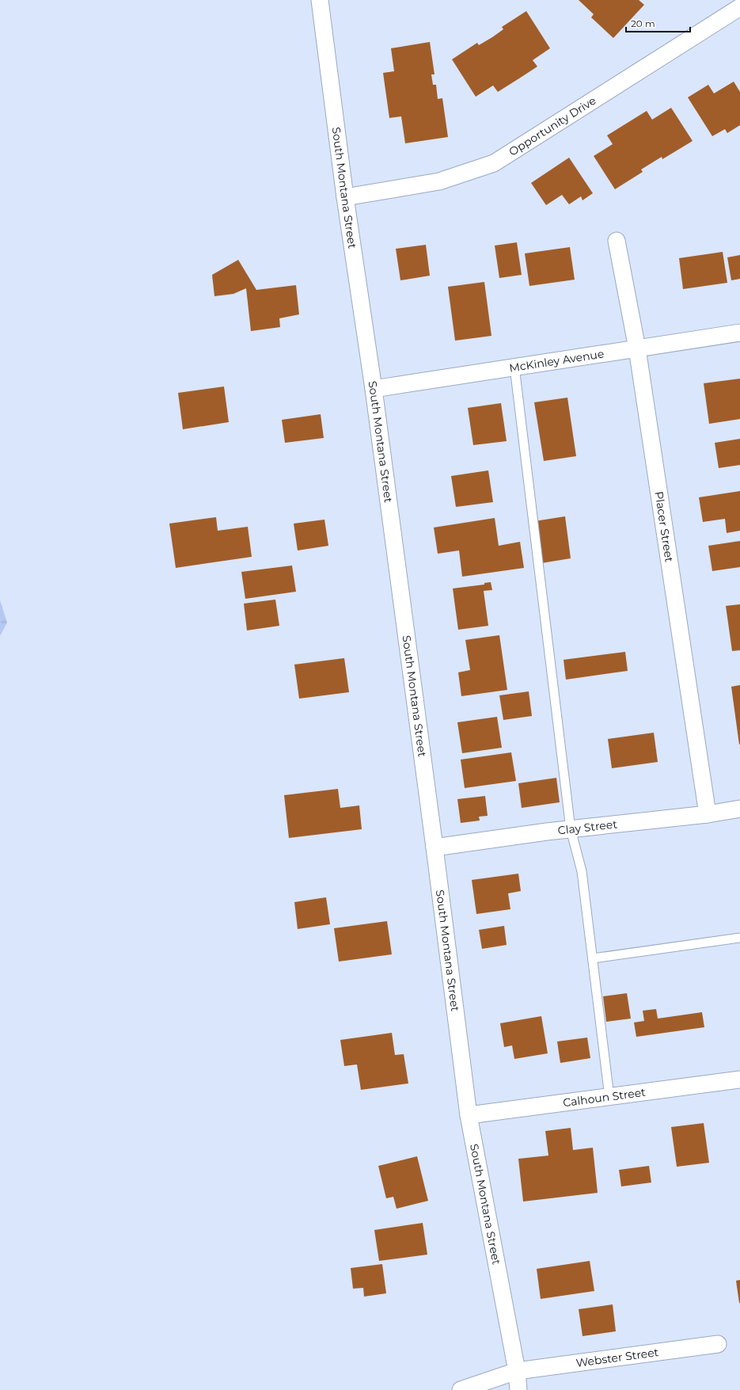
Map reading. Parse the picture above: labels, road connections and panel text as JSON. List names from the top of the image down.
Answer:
{
  "streets": {
    "street": [
      "Opportunity Drive",
      "South Montana Street",
      "McKinley Avenue",
      "Placer Street",
      "Clay Street",
      "Calhoun Street",
      "Webster Street"
    ]
  },
  "crossings": [
    ["Opportunity Drive", "South Montana Street"],
    ["South Montana Street", "McKinley Avenue"],
    ["South Montana Street", "Clay Street"],
    ["South Montana Street", "Calhoun Street"],
    ["South Montana Street", "Webster Street"],
    ["McKinley Avenue", "Placer Street"],
    ["Placer Street", "Clay Street"]
  ],
  "scale_bar": "20 m"
}
